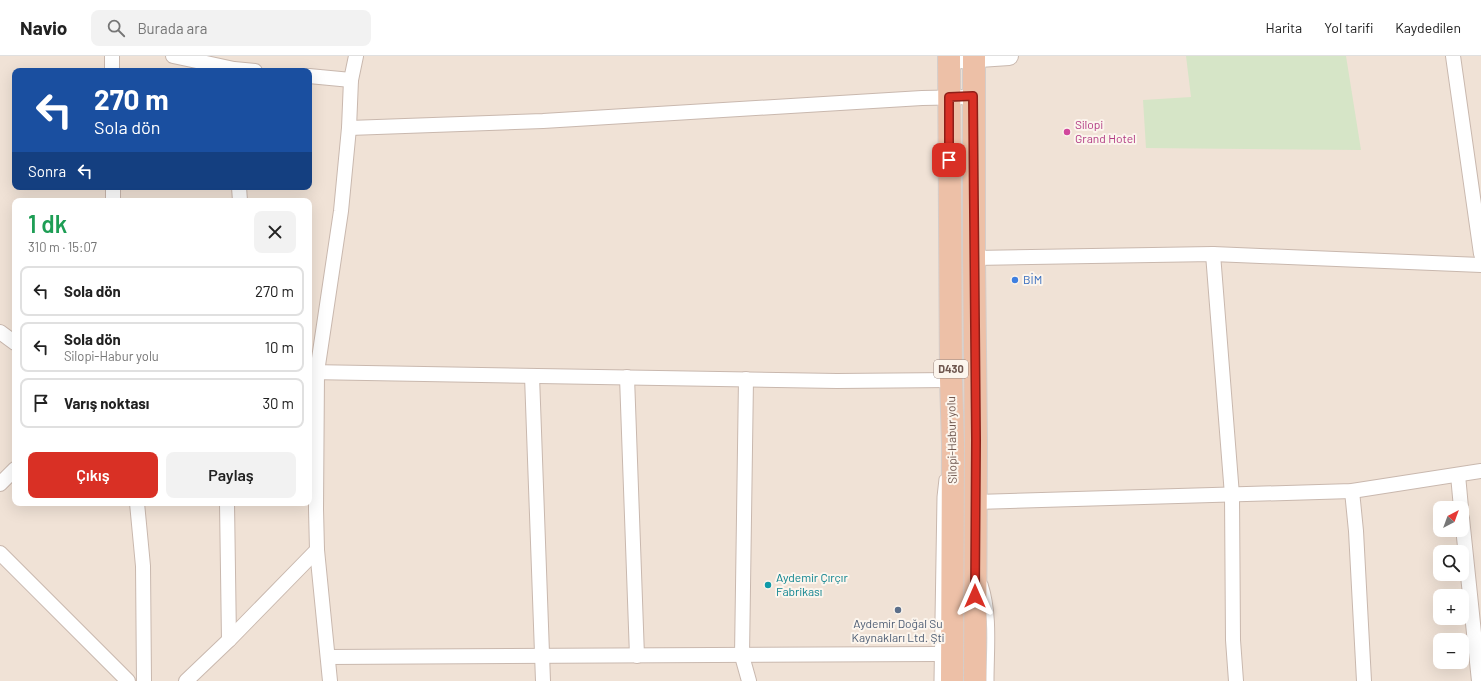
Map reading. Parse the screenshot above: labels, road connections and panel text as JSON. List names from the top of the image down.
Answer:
{
  "streets": {
    "highway": ["D430", "Silopi-Habur yolu"]
  },
  "places": [
    "Silopi Grand Hotel",
    "BİM",
    "Aydemir Çırçır Fabrikası",
    "Aydemir Doğal Su Kaynakları Ltd. Şti"
  ],
  "north": "top right",
  "page": {
    "header": "Navio",
    "search": "Burada ara",
    "nav": ["Harita", "Yol tarifi", "Kaydedilen"],
    "turn": ["270 m", "Sola dön"],
    "then": "Sonra",
    "heading": ["1 dk", "310 m · 15:07"],
    "list": [
      {
        "name": "Sola dön",
        "value": "270 m"
      },
      {
        "name": "Sola dön",
        "note": "Silopi-Habur yolu",
        "value": "10 m"
      },
      {
        "name": "Varış noktası",
        "value": "30 m"
      }
    ],
    "buttons": ["Çıkış", "Paylaş"],
    "map_buttons": ["+", "−"]
  }
}
